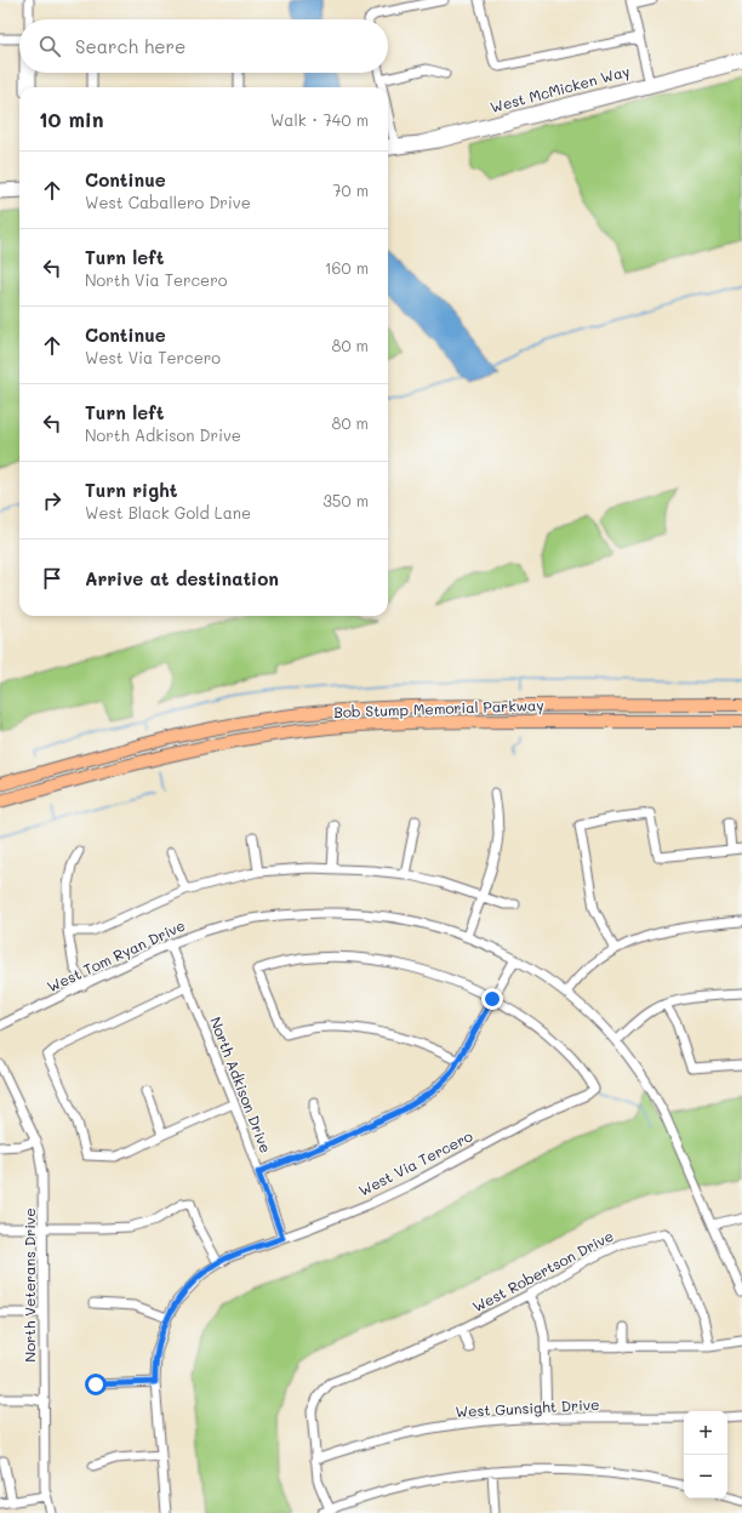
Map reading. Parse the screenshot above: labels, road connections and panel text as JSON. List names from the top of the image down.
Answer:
{
  "streets": {
    "highway": ["Bob Stump Memorial Parkway"],
    "street": [
      "West McMicken Way",
      "West Tom Ryan Drive",
      "North Adkison Drive",
      "West Via Tercero",
      "West Robertson Drive",
      "North Veterans Drive",
      "West Gunsight Drive"
    ]
  },
  "crossings": [
    ["West Tom Ryan Drive", "North Adkison Drive"],
    ["North Adkison Drive", "West Via Tercero"],
    ["West Robertson Drive", "West Gunsight Drive"]
  ],
  "page": {
    "search": "Search here",
    "heading": ["10 min", "Walk · 740 m"],
    "list": [
      ["Continue", "West Caballero Drive", "70 m"],
      ["Turn left", "North Via Tercero", "160 m"],
      ["Continue", "West Via Tercero", "80 m"],
      ["Turn left", "North Adkison Drive", "80 m"],
      ["Turn right", "West Black Gold Lane", "350 m"],
      "Arrive at destination"
    ],
    "map_buttons": ["+", "−"]
  }
}
